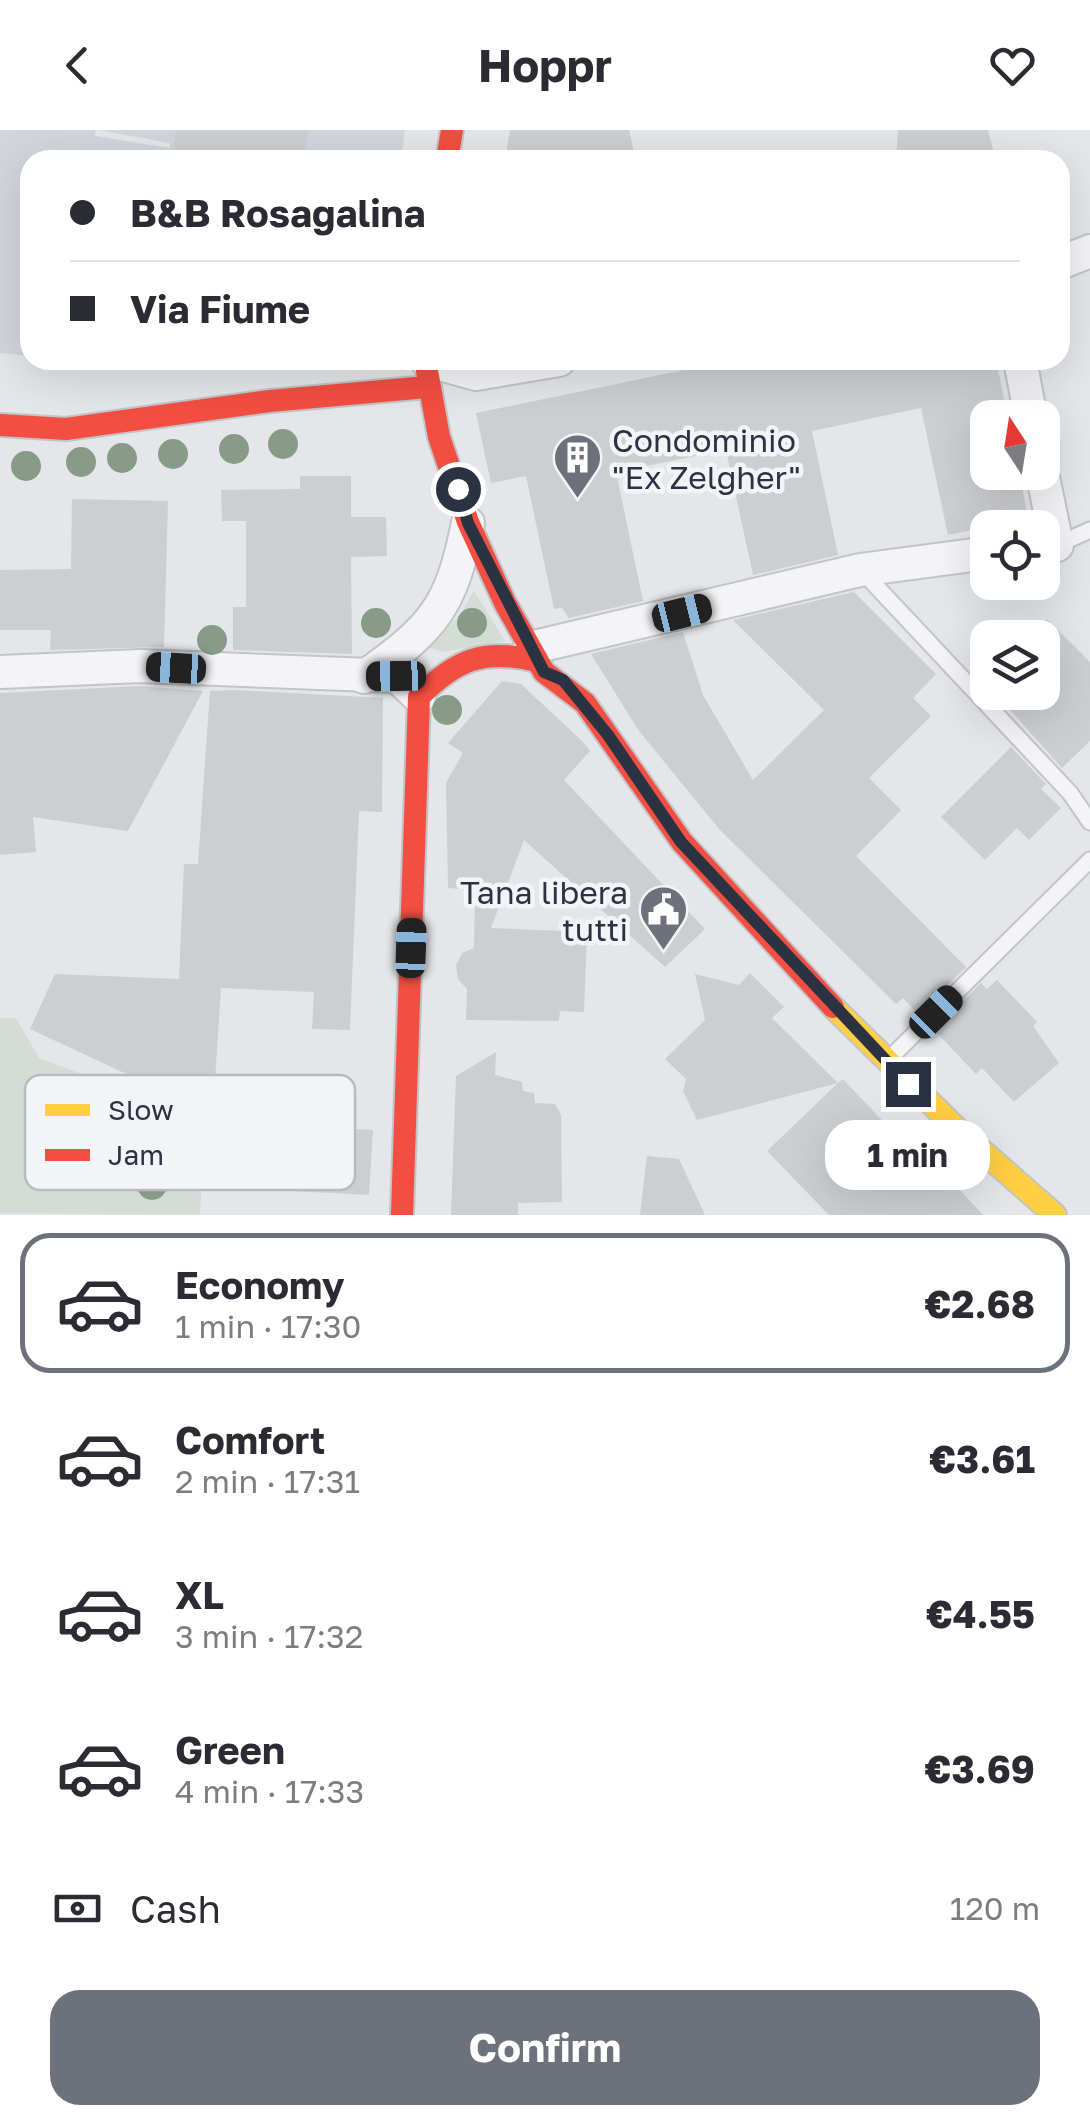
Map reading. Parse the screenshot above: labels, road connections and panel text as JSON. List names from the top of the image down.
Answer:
{
  "places": {
    "building": ["Condominio \"Ex Zelgher\""],
    "public building": ["Tana libera tutti"]
  },
  "legend": ["Slow", "Jam"],
  "north": "top",
  "page": {
    "header": "Hoppr",
    "banner": ["B&B Rosagalina", "Via Fiume"],
    "bubble": "1 min",
    "list": [
      {
        "name": "Economy",
        "note": "1 min · 17:30",
        "value": "€2.68"
      },
      {
        "name": "Comfort",
        "note": "2 min · 17:31",
        "value": "€3.61"
      },
      {
        "name": "XL",
        "note": "3 min · 17:32",
        "value": "€4.55"
      },
      {
        "name": "Green",
        "note": "4 min · 17:33",
        "value": "€3.69"
      }
    ],
    "pay": ["Cash", "120 m"],
    "buttons": "Confirm"
  }
}
